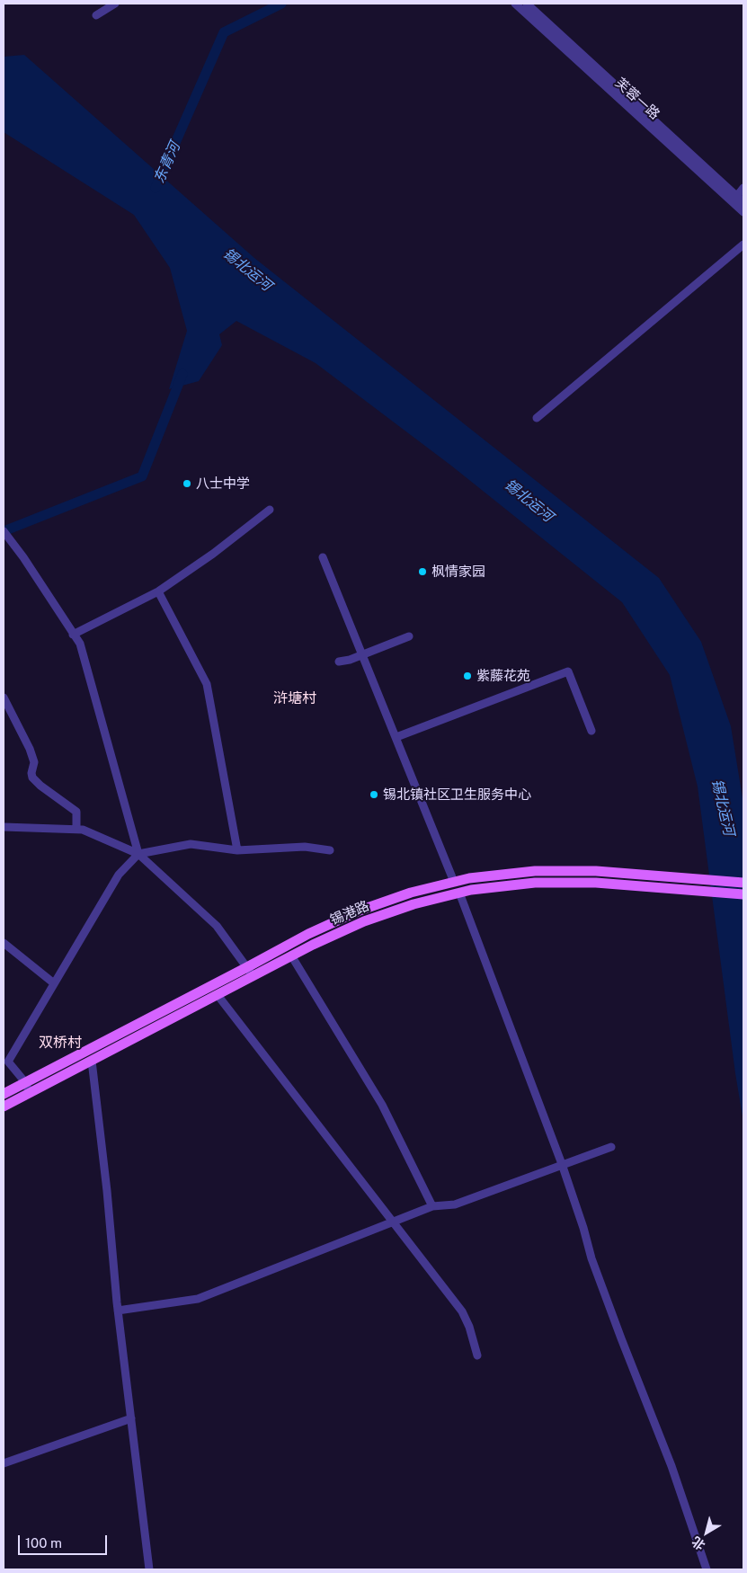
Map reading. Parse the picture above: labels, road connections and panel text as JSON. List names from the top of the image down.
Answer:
{
  "streets": {
    "main road": ["锡港路"],
    "street": ["芙蓉一路"]
  },
  "districts": ["浒塘村", "双桥村"],
  "water": ["东青河", "锡北运河"],
  "places": [
    "八士中学",
    "枫情家园",
    "紫藤花苑",
    "锡北镇社区卫生服务中心"
  ],
  "scale_bar": "100 m",
  "north": "bottom left"
}
